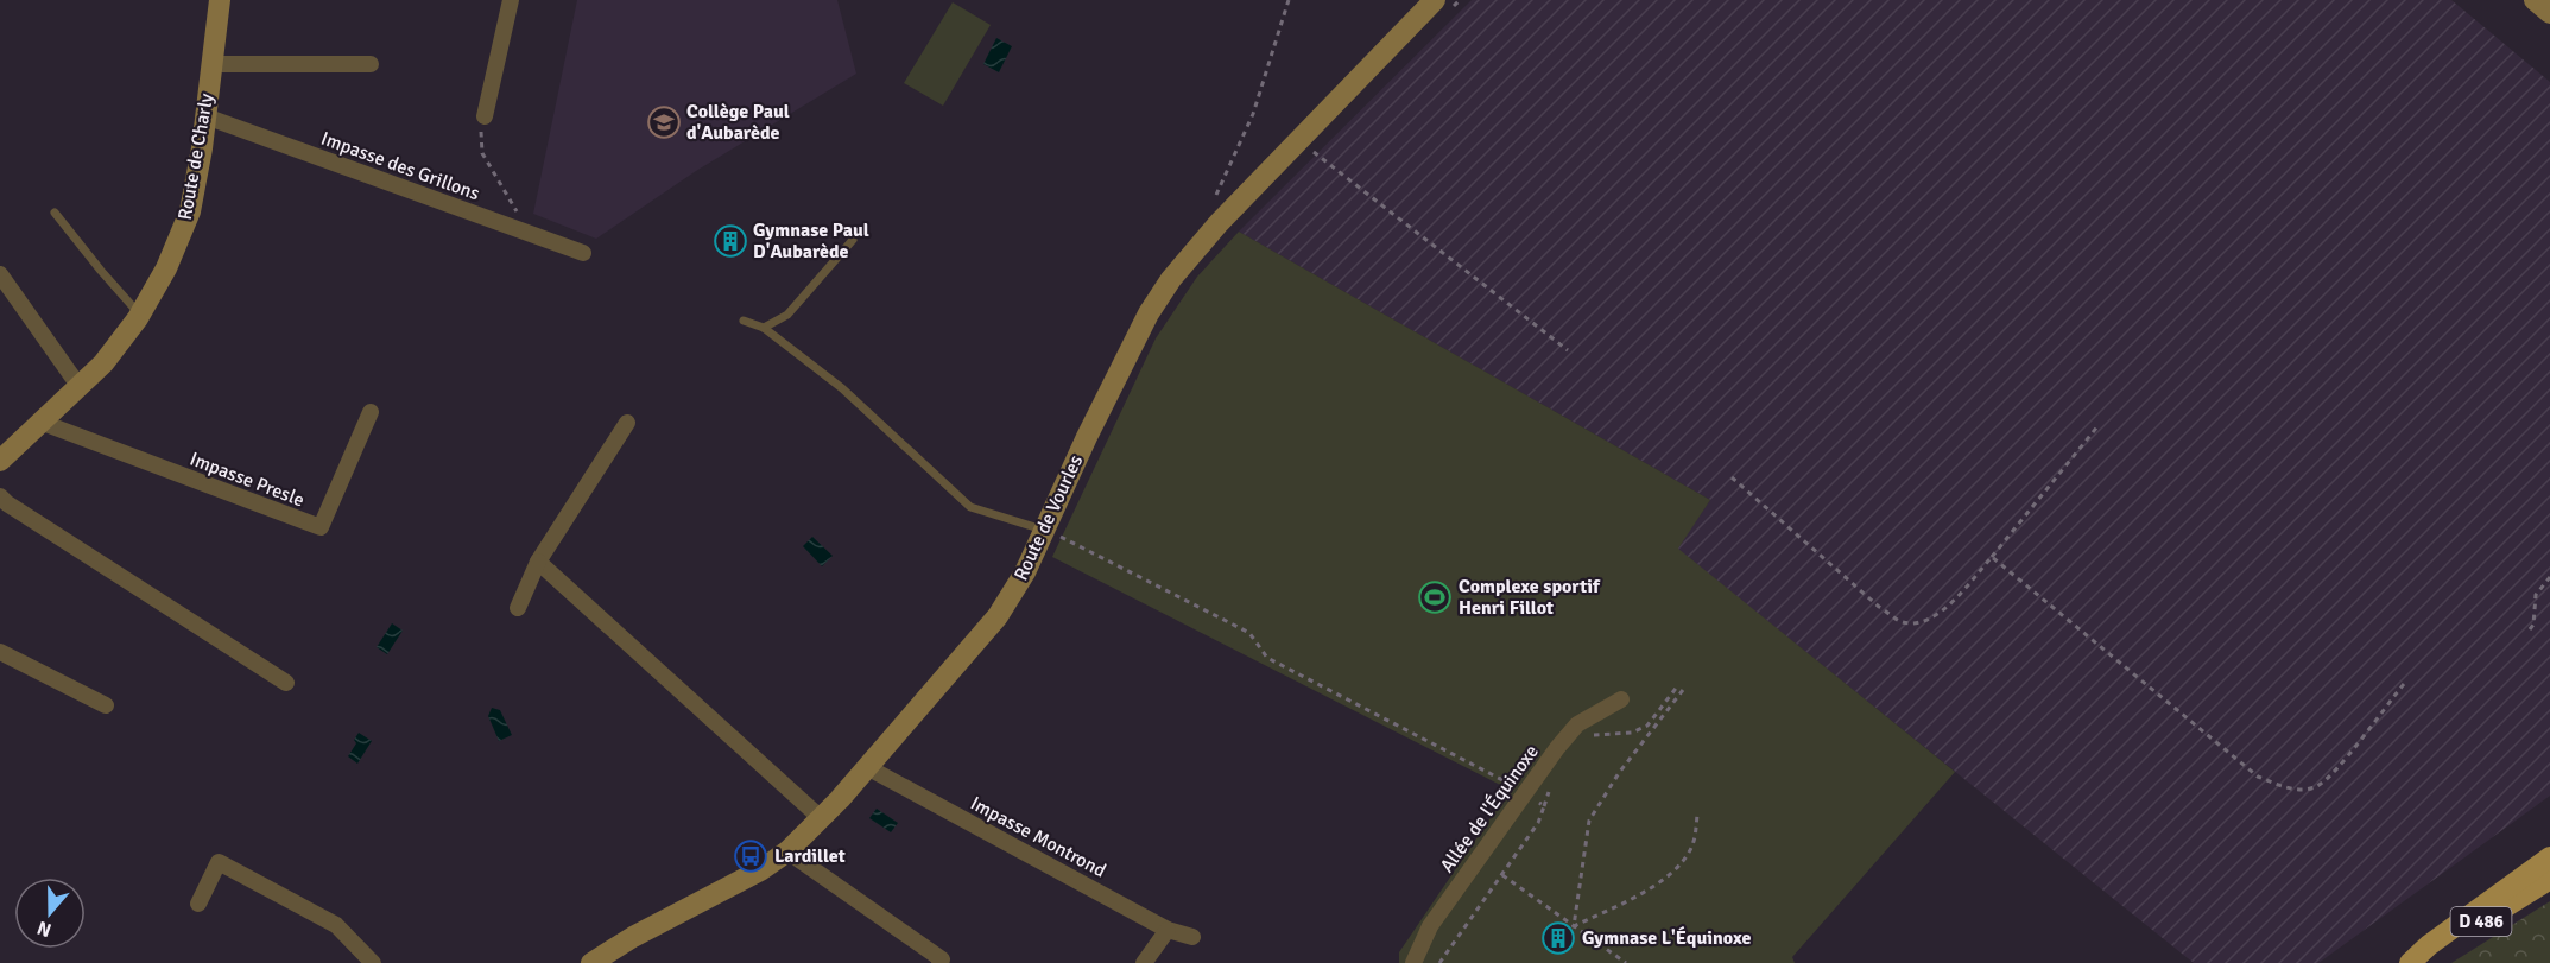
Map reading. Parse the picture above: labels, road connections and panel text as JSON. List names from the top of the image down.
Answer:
{
  "streets": {
    "main road": ["D 486"],
    "street": [
      "Route de Charly",
      "Impasse des Grillons",
      "Impasse Presle",
      "Route de Vourles",
      "Allée de l'Équinoxe",
      "Impasse Montrond"
    ]
  },
  "crossings": [
    ["Route de Charly", "Impasse des Grillons"],
    ["Route de Charly", "Impasse Presle"],
    ["Route de Vourles", "Impasse Montrond"]
  ],
  "places": {
    "school or university": ["Collège Paul d'Aubarède"],
    "building": ["Gymnase Paul D'Aubarède", "Gymnase L'Équinoxe"],
    "sports": ["Complexe sportif Henri Fillot"],
    "bus stop": ["Lardillet"]
  },
  "north": "bottom"
}
